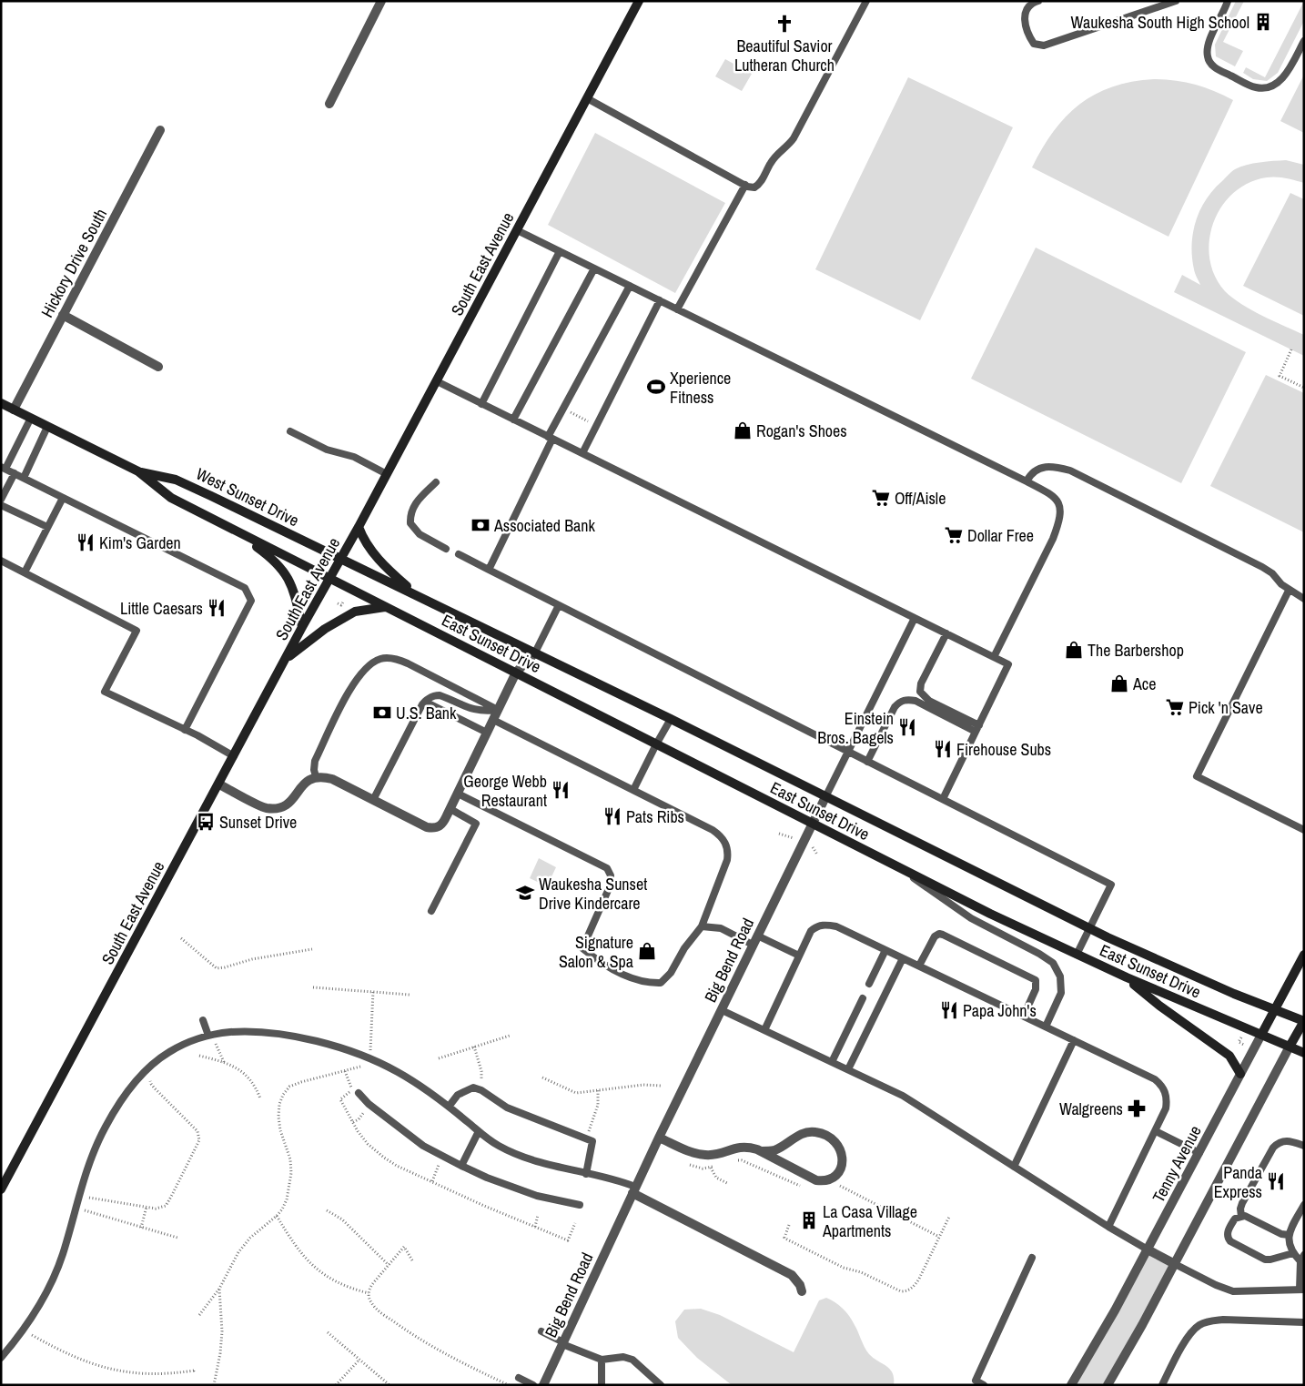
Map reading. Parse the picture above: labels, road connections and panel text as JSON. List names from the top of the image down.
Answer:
{
  "streets": {
    "main road": [
      "South East Avenue",
      "West Sunset Drive",
      "East Sunset Drive",
      "Tenny Avenue"
    ],
    "street": ["Hickory Drive South", "Big Bend Road"]
  },
  "crossings": [
    ["Hickory Drive South", "West Sunset Drive"],
    ["South East Avenue", "West Sunset Drive"],
    ["South East Avenue", "East Sunset Drive"],
    ["West Sunset Drive", "East Sunset Drive"],
    ["East Sunset Drive", "Big Bend Road"],
    ["East Sunset Drive", "Tenny Avenue"]
  ],
  "places": {
    "building": ["Waukesha South High School", "La Casa Village Apartments"],
    "church": ["Beautiful Savior Lutheran Church"],
    "sports": ["Xperience Fitness"],
    "shop": [
      "Rogan's Shoes",
      "The Barbershop",
      "Ace",
      "Signature Salon & Spa"
    ],
    "supermarket": ["Off/Aisle", "Dollar Free", "Pick 'n Save"],
    "bank": ["Associated Bank", "U.S. Bank"],
    "restaurant": [
      "Kim's Garden",
      "Little Caesars",
      "Einstein Bros. Bagels",
      "Firehouse Subs",
      "George Webb Restaurant",
      "Pats Ribs",
      "Papa John's",
      "Panda Express"
    ],
    "bus stop": ["Sunset Drive"],
    "school or university": ["Waukesha Sunset Drive Kindercare"],
    "pharmacy": ["Walgreens"]
  }
}
